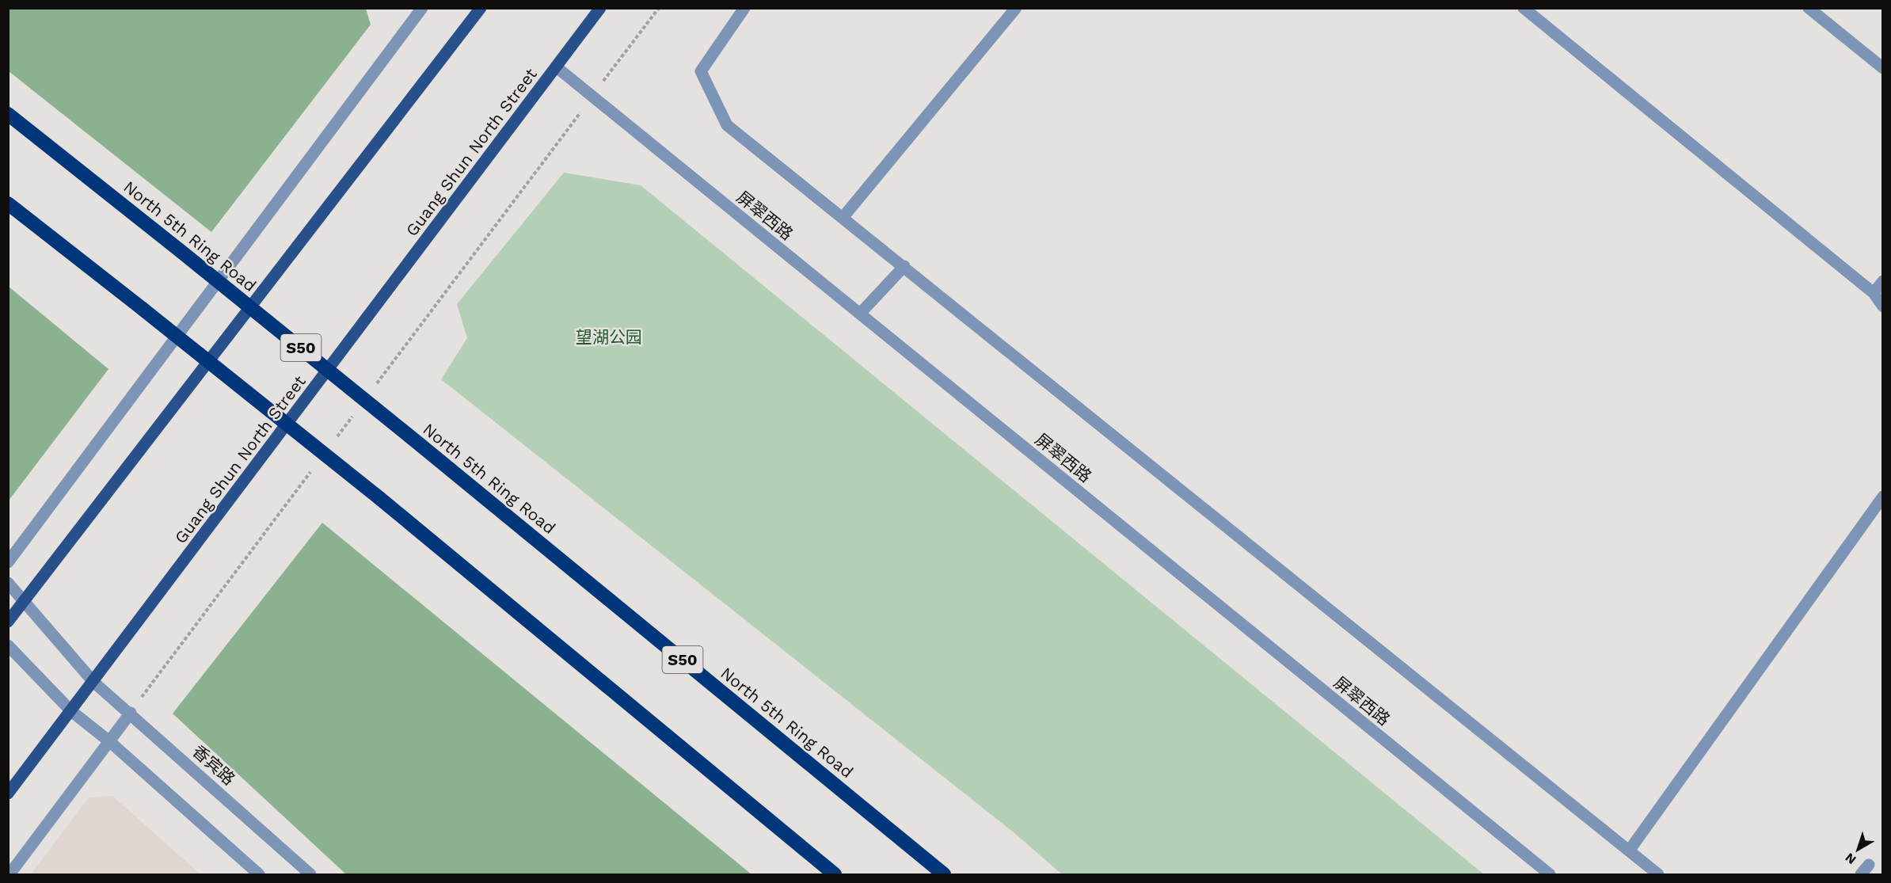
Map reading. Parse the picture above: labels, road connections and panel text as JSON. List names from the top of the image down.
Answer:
{
  "streets": {
    "highway": ["North 5th Ring Road", "S50"],
    "main road": ["Guang Shun North Street"],
    "street": ["屏翠西路", "香宾路"]
  },
  "crossings": [
    ["Guang Shun North Street", "屏翠西路"],
    ["Guang Shun North Street", "香宾路"]
  ],
  "parks": ["望湖公园"],
  "north": "bottom left"
}
